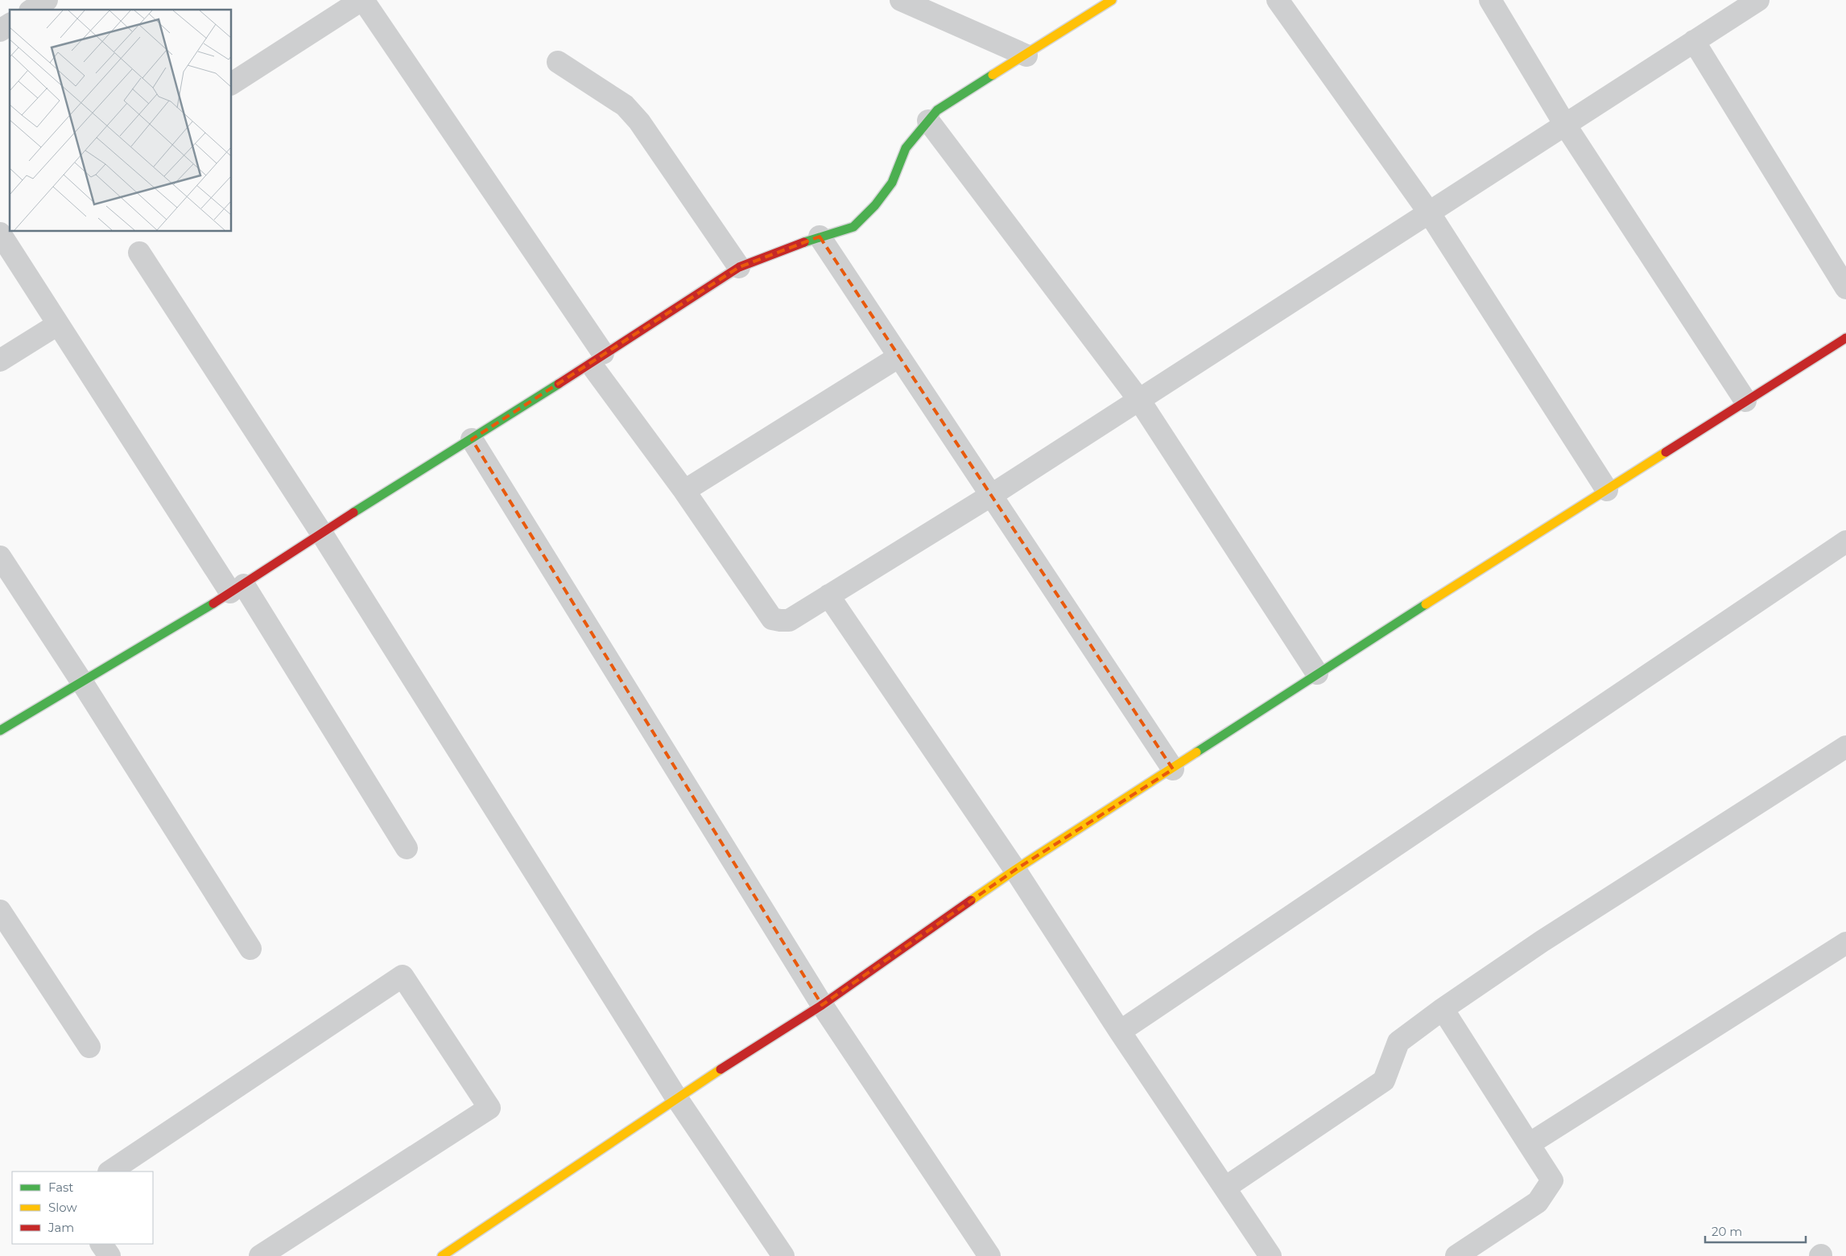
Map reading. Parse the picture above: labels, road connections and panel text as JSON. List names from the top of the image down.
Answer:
{
  "legend": ["Fast", "Slow", "Jam"],
  "scale_bar": "20 m"
}
